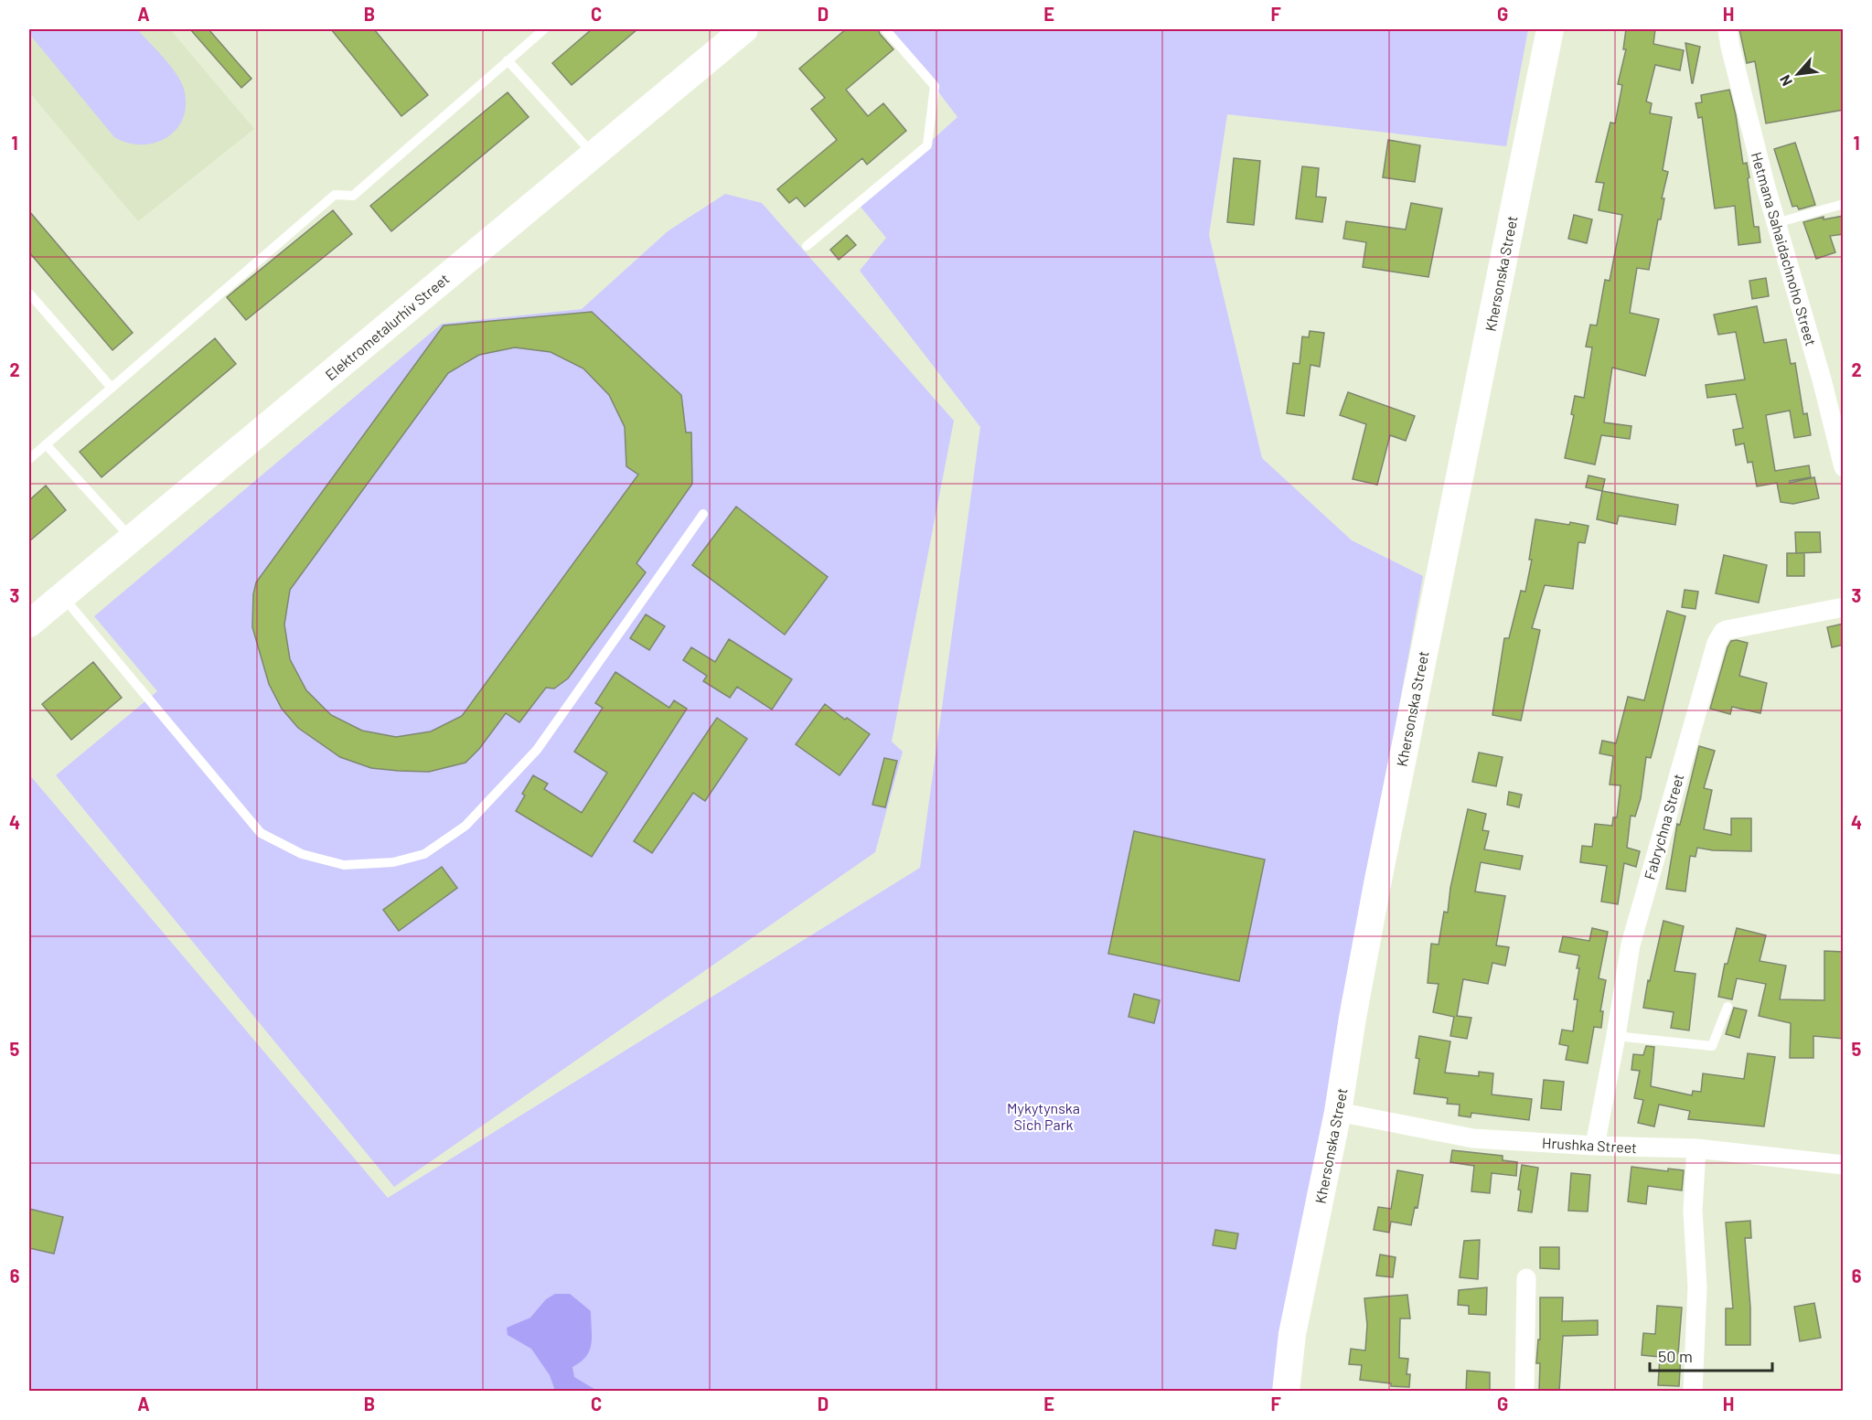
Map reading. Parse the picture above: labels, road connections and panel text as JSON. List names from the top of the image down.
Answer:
{
  "streets": {
    "main road": ["Khersonska Street", "Elektrometalurhiv Street"],
    "street": ["Hetmana Sahaidachnoho Street", "Fabrychna Street", "Hrushka Street"]
  },
  "crossings": [
    ["Khersonska Street", "Hrushka Street"],
    ["Fabrychna Street", "Hrushka Street"]
  ],
  "parks": ["Mykytynska Sich Park"],
  "scale_bar": "50 m",
  "north": "bottom left",
  "grid": {
    "columns": [
      "A",
      "B",
      "C",
      "D",
      "E",
      "F",
      "G",
      "H"
    ],
    "rows": [
      "1",
      "2",
      "3",
      "4",
      "5",
      "6"
    ]
  }
}
